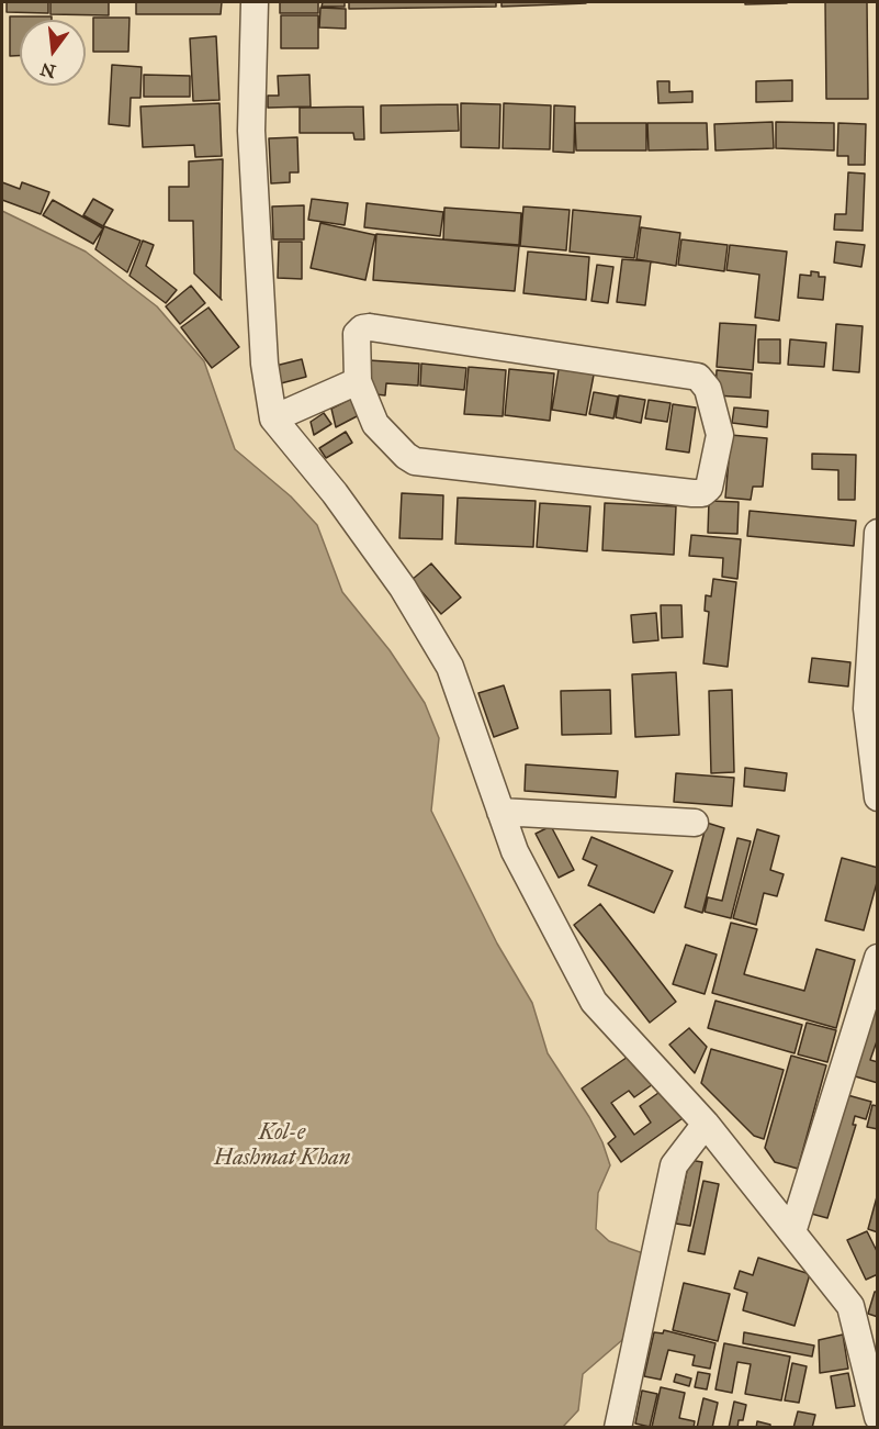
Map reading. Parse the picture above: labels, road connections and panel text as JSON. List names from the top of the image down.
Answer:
{
  "water": ["Kol-e Hashmat Khan"],
  "north": "bottom"
}
